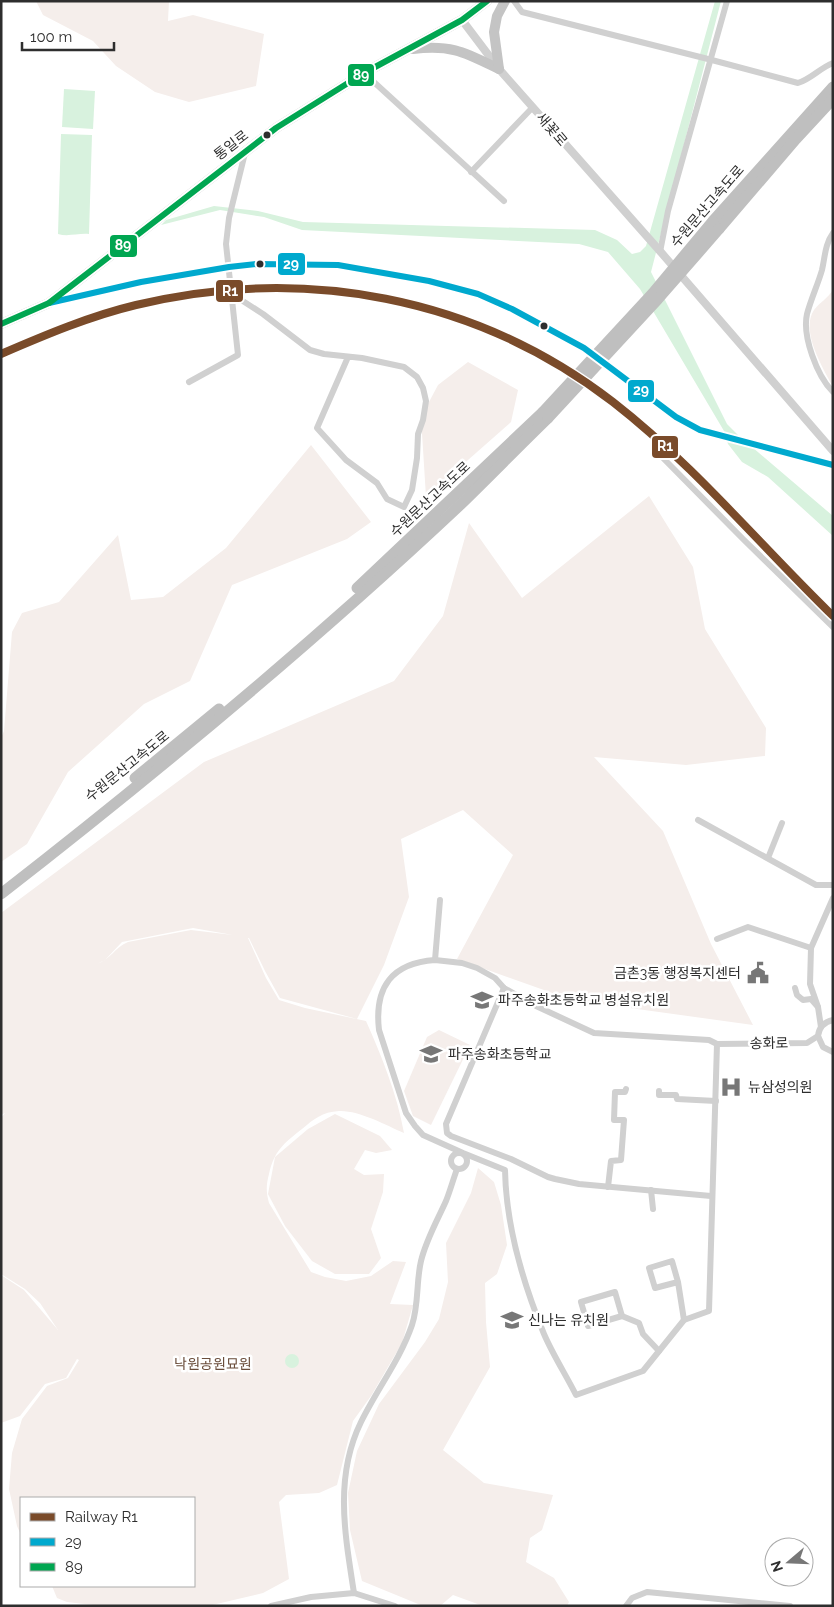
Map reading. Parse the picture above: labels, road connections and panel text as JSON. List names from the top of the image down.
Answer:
{
  "streets": {
    "highway": ["수원문산고속도로"],
    "main road": ["통일로"],
    "street": ["새꽃로", "송화로"]
  },
  "crossings": [
    ["새꽃로", "통일로"]
  ],
  "parks": ["낙원공원묘원"],
  "places": {
    "public building": ["금촌3동 행정복지센터"],
    "school or university": ["파주송화초등학교 병설유치원", "파주송화초등학교", "신나는 유치원"],
    "hospital": ["뉴삼성의원"]
  },
  "lines": ["transit line 89", "transit line 29", "rail line R1"],
  "legend": ["Railway R1", "29", "89"],
  "scale_bar": "100 m",
  "north": "left"
}
